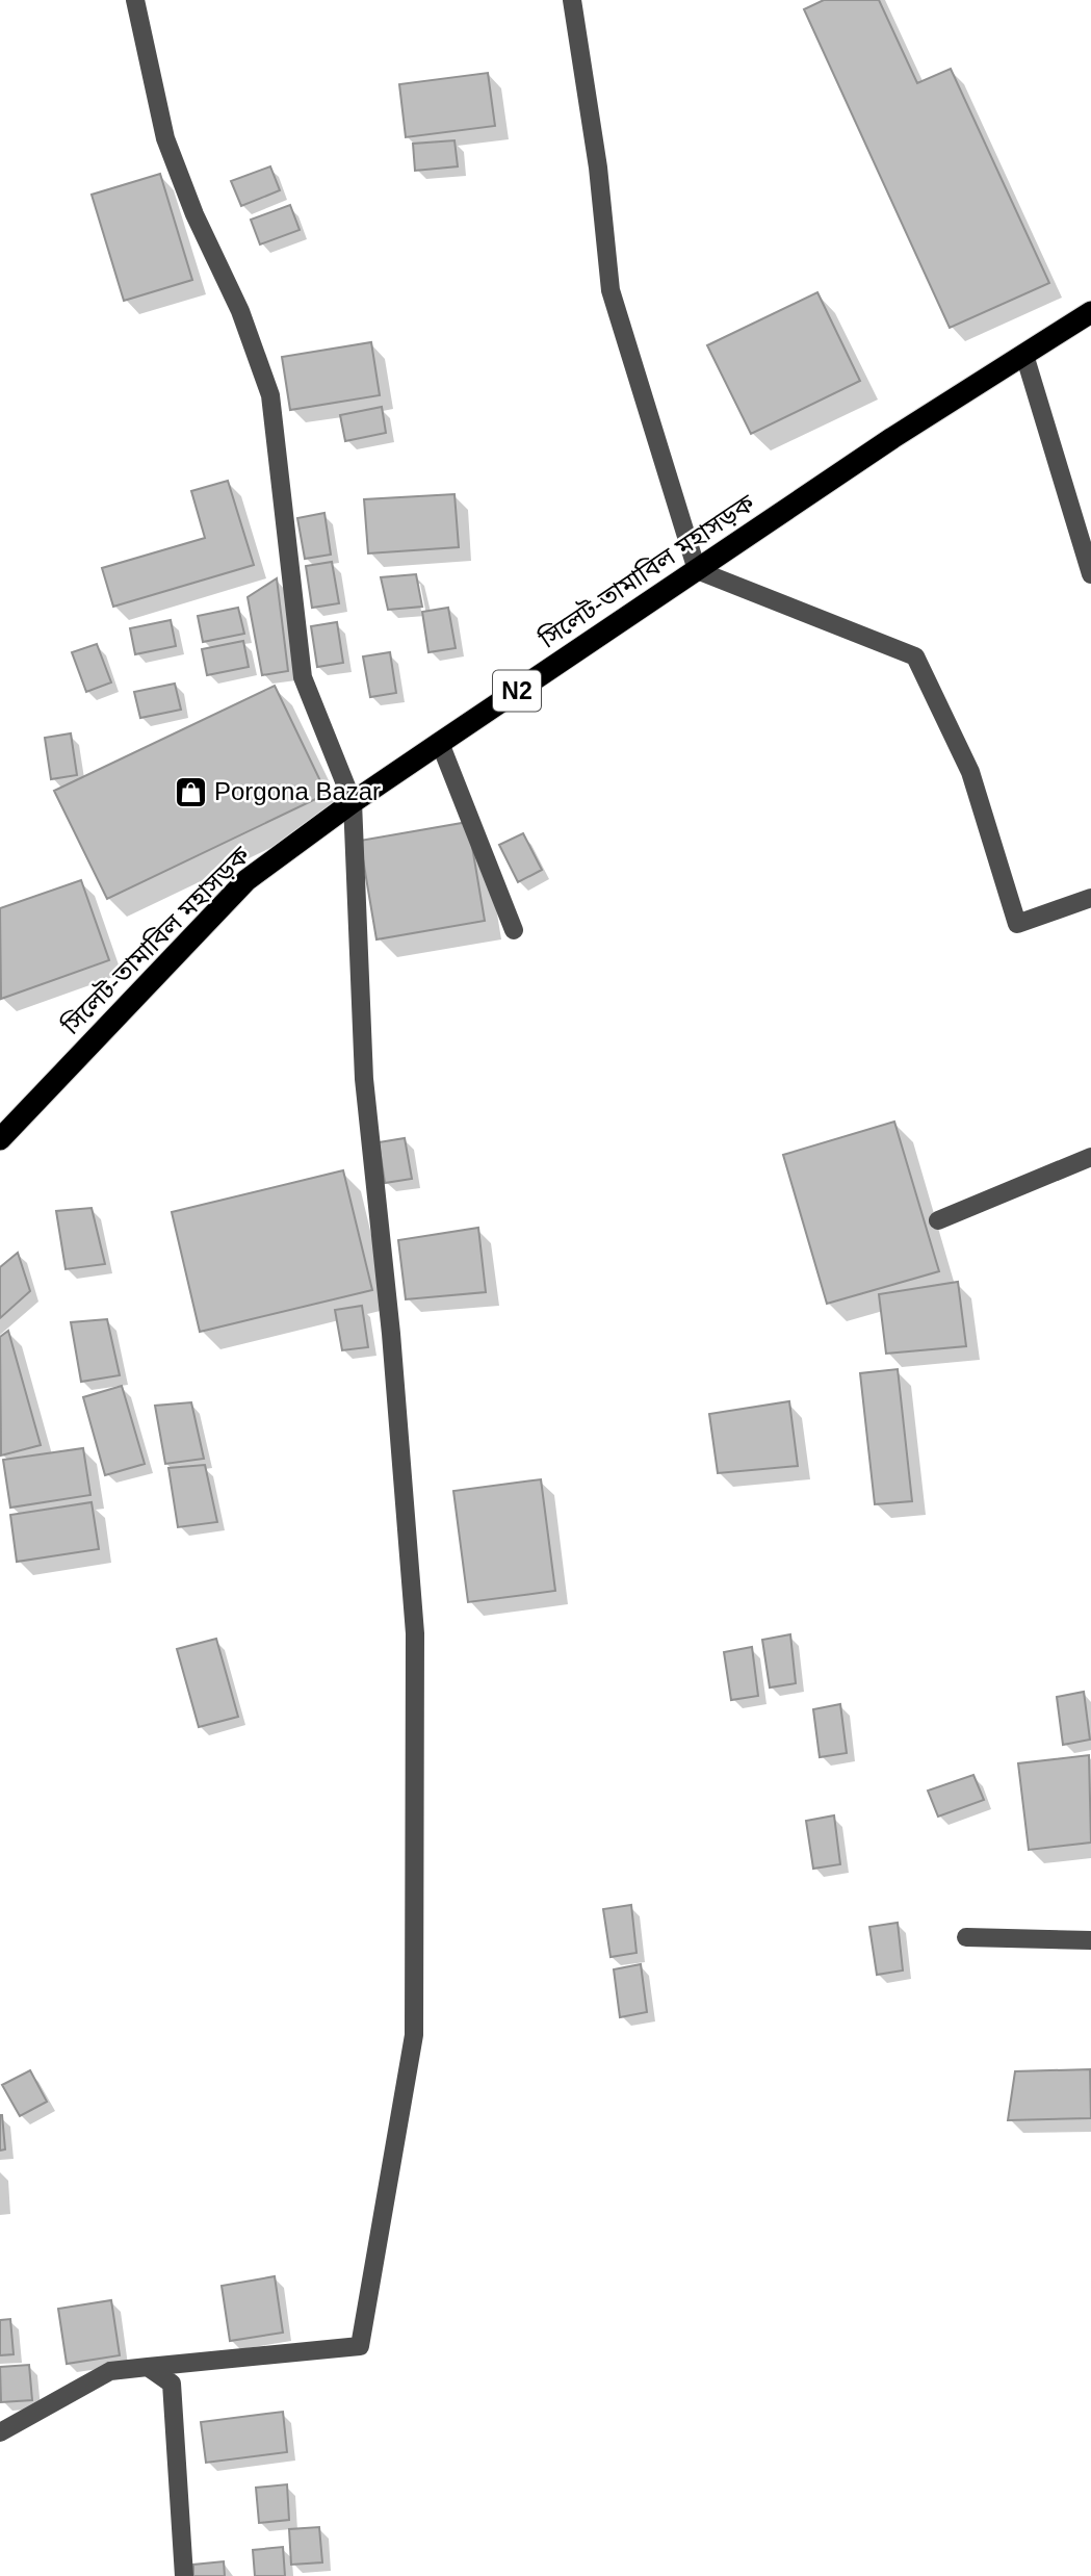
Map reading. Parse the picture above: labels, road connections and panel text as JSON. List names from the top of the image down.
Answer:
{
  "streets": {
    "highway": ["সিলেট-তামাবিল মহাসড়ক", "N2"]
  },
  "places": {
    "shop": ["Porgona Bazar"]
  }
}
